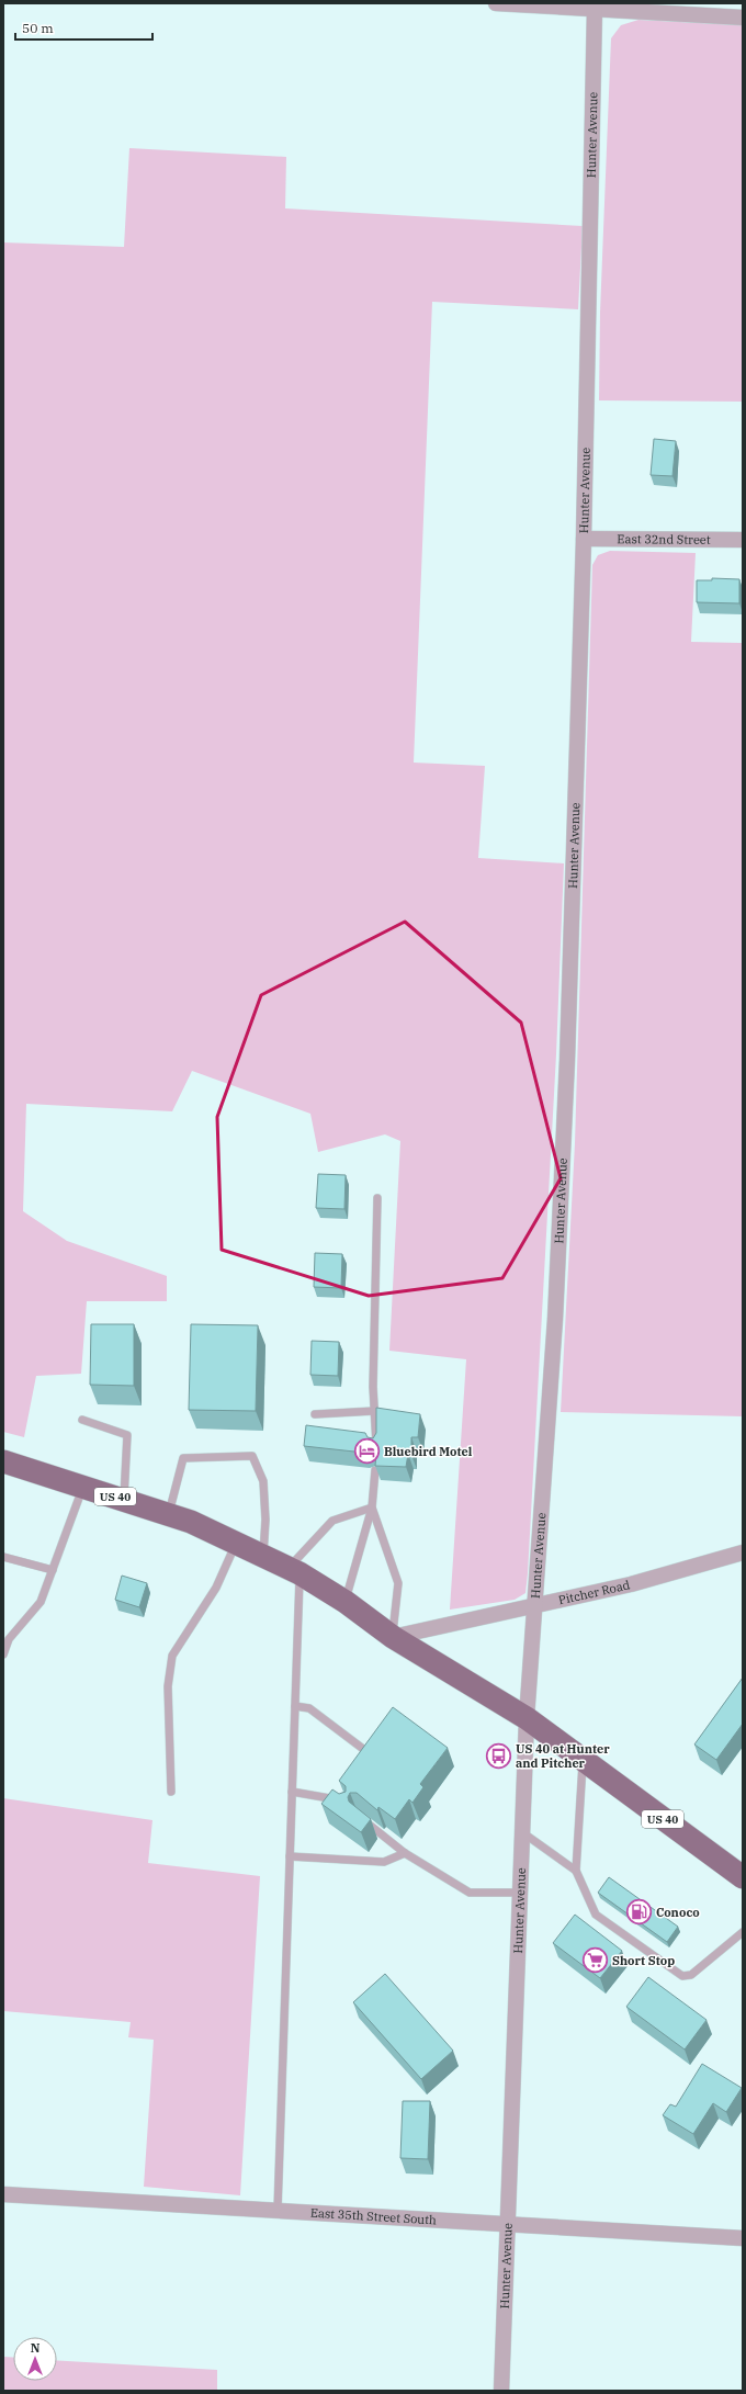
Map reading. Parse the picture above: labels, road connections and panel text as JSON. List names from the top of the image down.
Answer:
{
  "streets": {
    "main road": ["US 40"],
    "street": [
      "Hunter Avenue",
      "East 32nd Street",
      "Pitcher Road",
      "East 35th Street South"
    ]
  },
  "crossings": [
    ["Hunter Avenue", "East 32nd Street"],
    ["Hunter Avenue", "US 40"],
    ["Hunter Avenue", "Pitcher Road"],
    ["Hunter Avenue", "East 35th Street South"],
    ["US 40", "Pitcher Road"]
  ],
  "places": {
    "hotel": ["Bluebird Motel"],
    "bus stop": ["US 40 at Hunter and Pitcher"],
    "fuel station": ["Conoco"],
    "supermarket": ["Short Stop"]
  },
  "scale_bar": "50 m",
  "north": "top"
}
